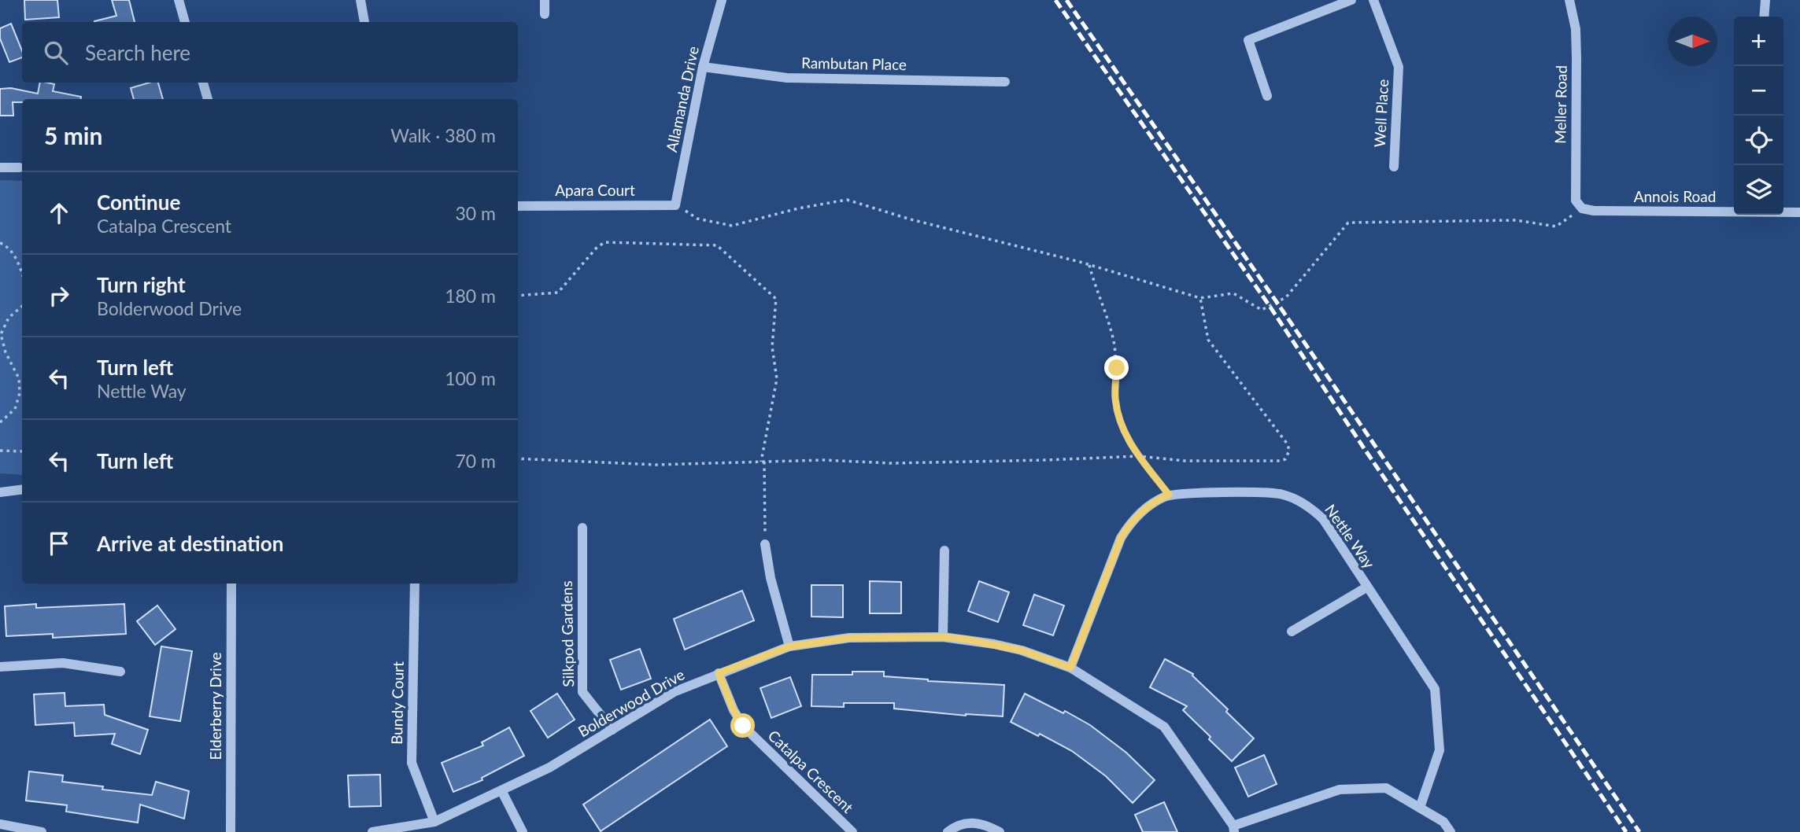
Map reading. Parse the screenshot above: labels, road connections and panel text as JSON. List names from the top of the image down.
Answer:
{
  "streets": {
    "street": [
      "Rambutan Place",
      "Allamanda Drive",
      "Meller Road",
      "Well Place",
      "Apara Court",
      "Annois Road",
      "Nettle Way",
      "Silkpod Gardens",
      "Bundy Court",
      "Bolderwood Drive",
      "Elderberry Drive",
      "Catalpa Crescent"
    ]
  },
  "crossings": [
    ["Rambutan Place", "Allamanda Drive"],
    ["Allamanda Drive", "Apara Court"],
    ["Meller Road", "Annois Road"],
    ["Silkpod Gardens", "Bolderwood Drive"],
    ["Bundy Court", "Bolderwood Drive"],
    ["Bolderwood Drive", "Catalpa Crescent"]
  ],
  "north": "right",
  "page": {
    "map_buttons": ["+", "−"],
    "search": "Search here",
    "heading": ["5 min", "Walk · 380 m"],
    "list": [
      ["Continue", "Catalpa Crescent", "30 m"],
      ["Turn right", "Bolderwood Drive", "180 m"],
      ["Turn left", "Nettle Way", "100 m"],
      ["Turn left", "70 m"],
      "Arrive at destination"
    ]
  }
}
